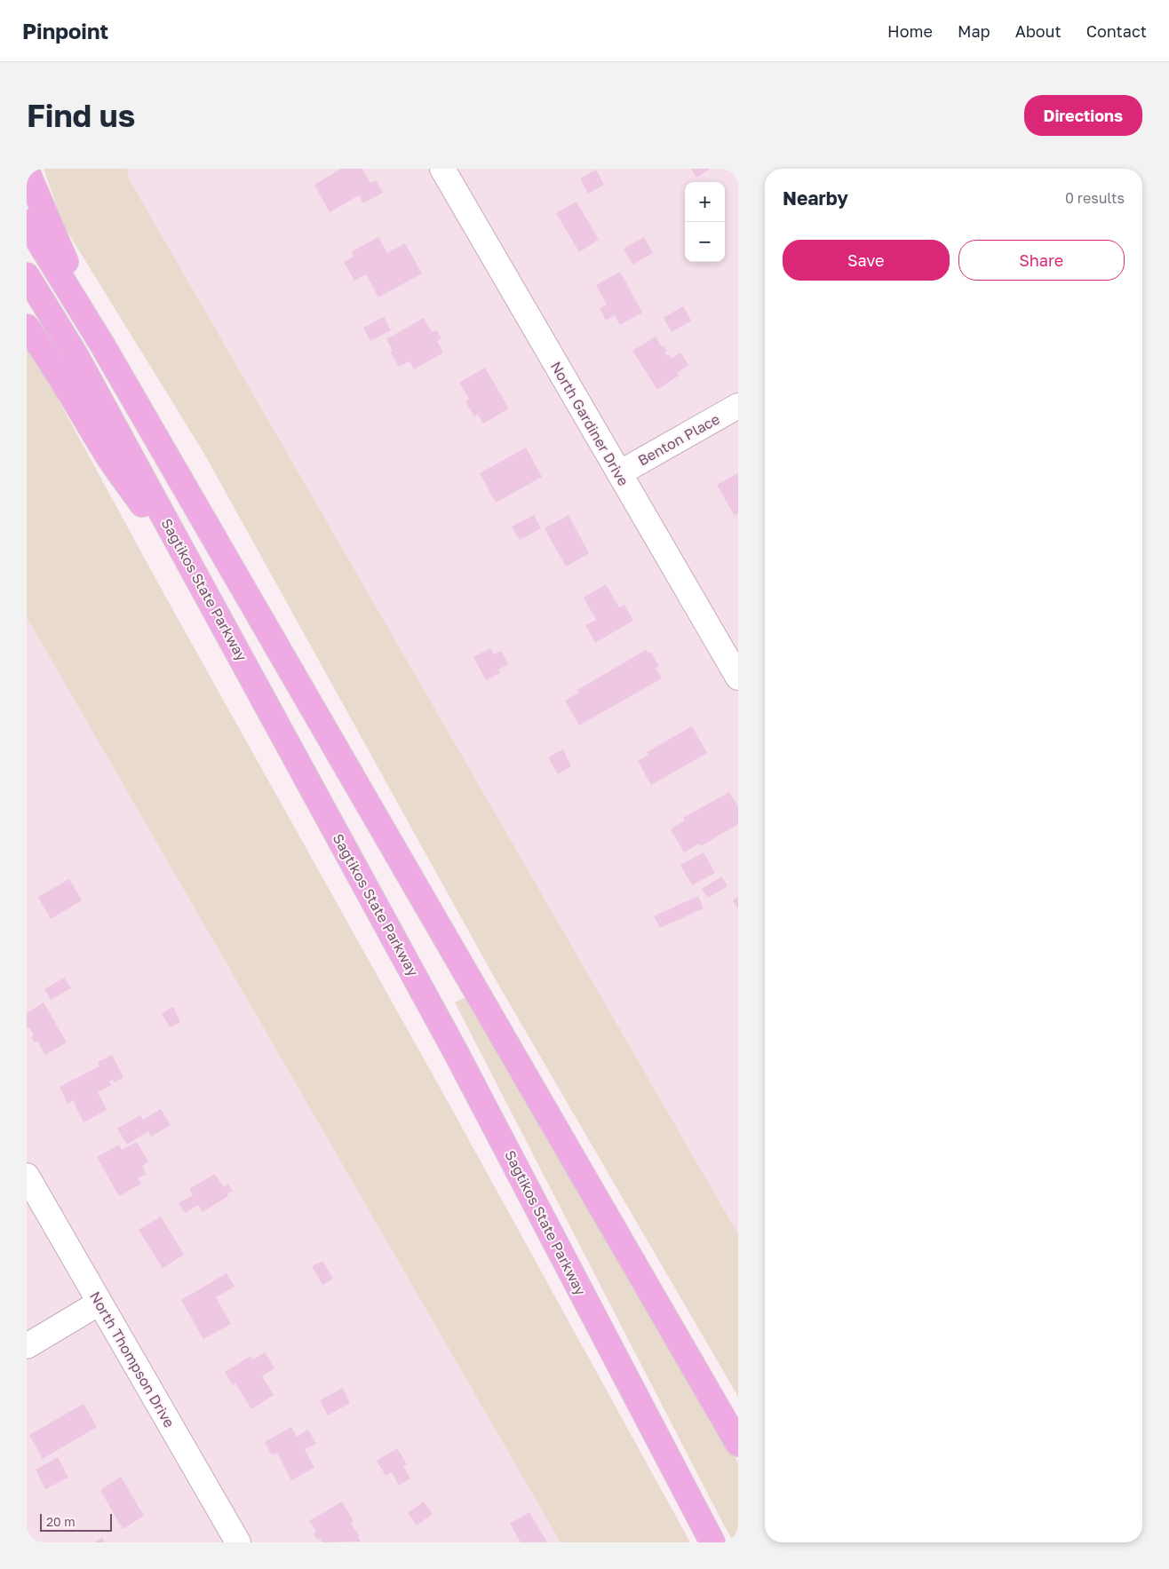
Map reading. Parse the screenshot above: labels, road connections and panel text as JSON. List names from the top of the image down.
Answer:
{
  "streets": {
    "highway": ["Sagtikos State Parkway"],
    "street": ["North Gardiner Drive", "Benton Place", "North Thompson Drive"]
  },
  "crossings": [
    ["North Gardiner Drive", "Benton Place"]
  ],
  "scale_bar": "20 m",
  "page": {
    "header": "Pinpoint",
    "nav": [
      "Home",
      "Map",
      "About",
      "Contact"
    ],
    "buttons": [
      "Directions",
      ["Save", "Share"]
    ],
    "title": "Find us",
    "heading": ["Nearby", "0 results"],
    "map_buttons": ["+", "−"],
    "scale": "20 m"
  }
}
